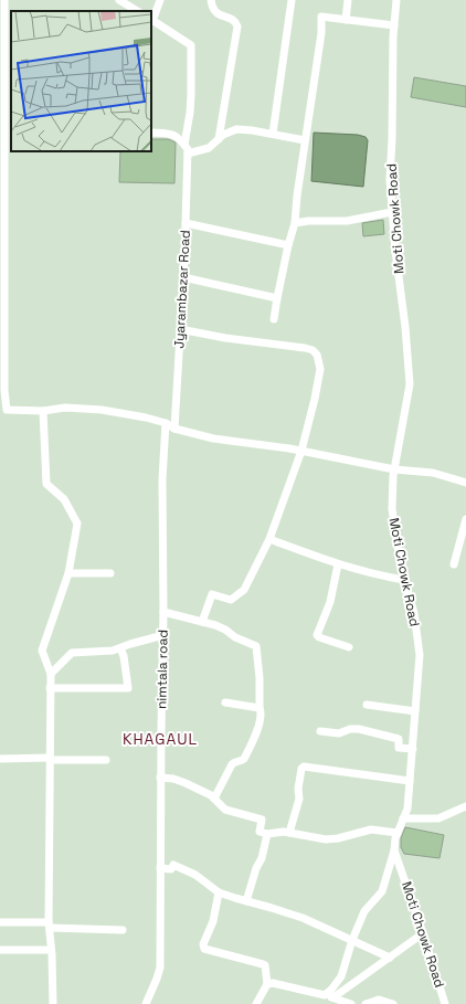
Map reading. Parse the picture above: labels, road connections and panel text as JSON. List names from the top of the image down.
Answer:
{
  "streets": {
    "street": ["Moti Chowk Road", "Jyarambazar Road", "nimtala road"]
  },
  "districts": ["KHAGAUL"]
}
